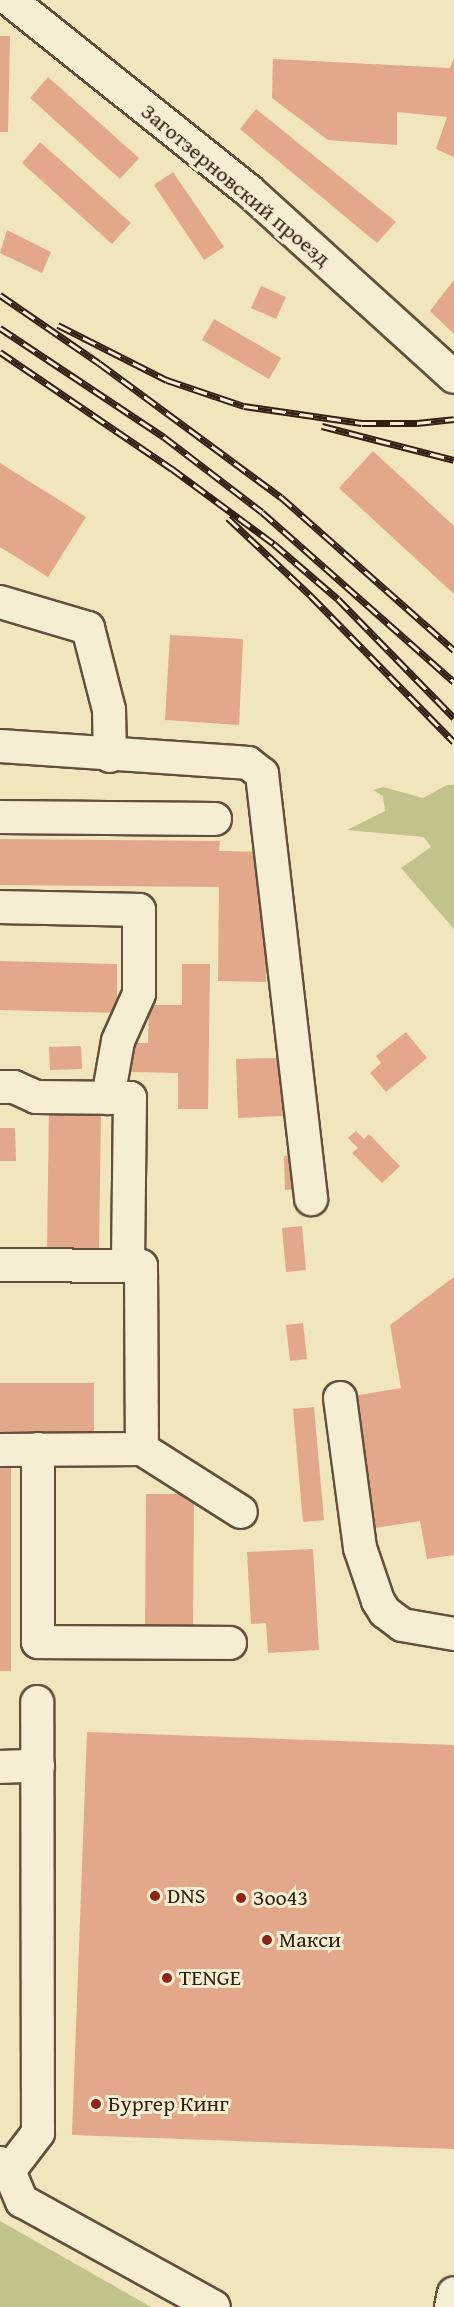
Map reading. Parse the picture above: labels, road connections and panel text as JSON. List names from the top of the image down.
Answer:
{
  "streets": {
    "street": ["Заготзерновский проезд"]
  },
  "places": [
    "DNS",
    "Зоо43",
    "Макси",
    "TENGE",
    "Бургер Кинг"
  ]
}
